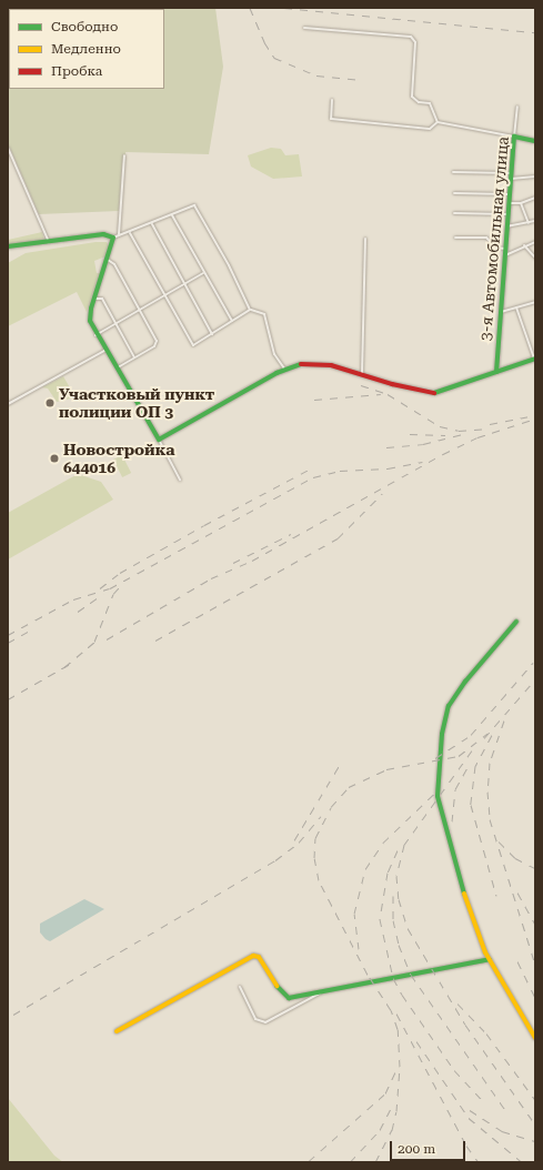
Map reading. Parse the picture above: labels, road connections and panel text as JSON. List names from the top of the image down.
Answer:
{
  "streets": {
    "street": ["3-я Автомобильная улица"]
  },
  "places": ["Участковый пункт полиции ОП 3", "Новостройка 644016"],
  "legend": ["Свободно", "Медленно", "Пробка"],
  "scale_bar": "200 m"
}
